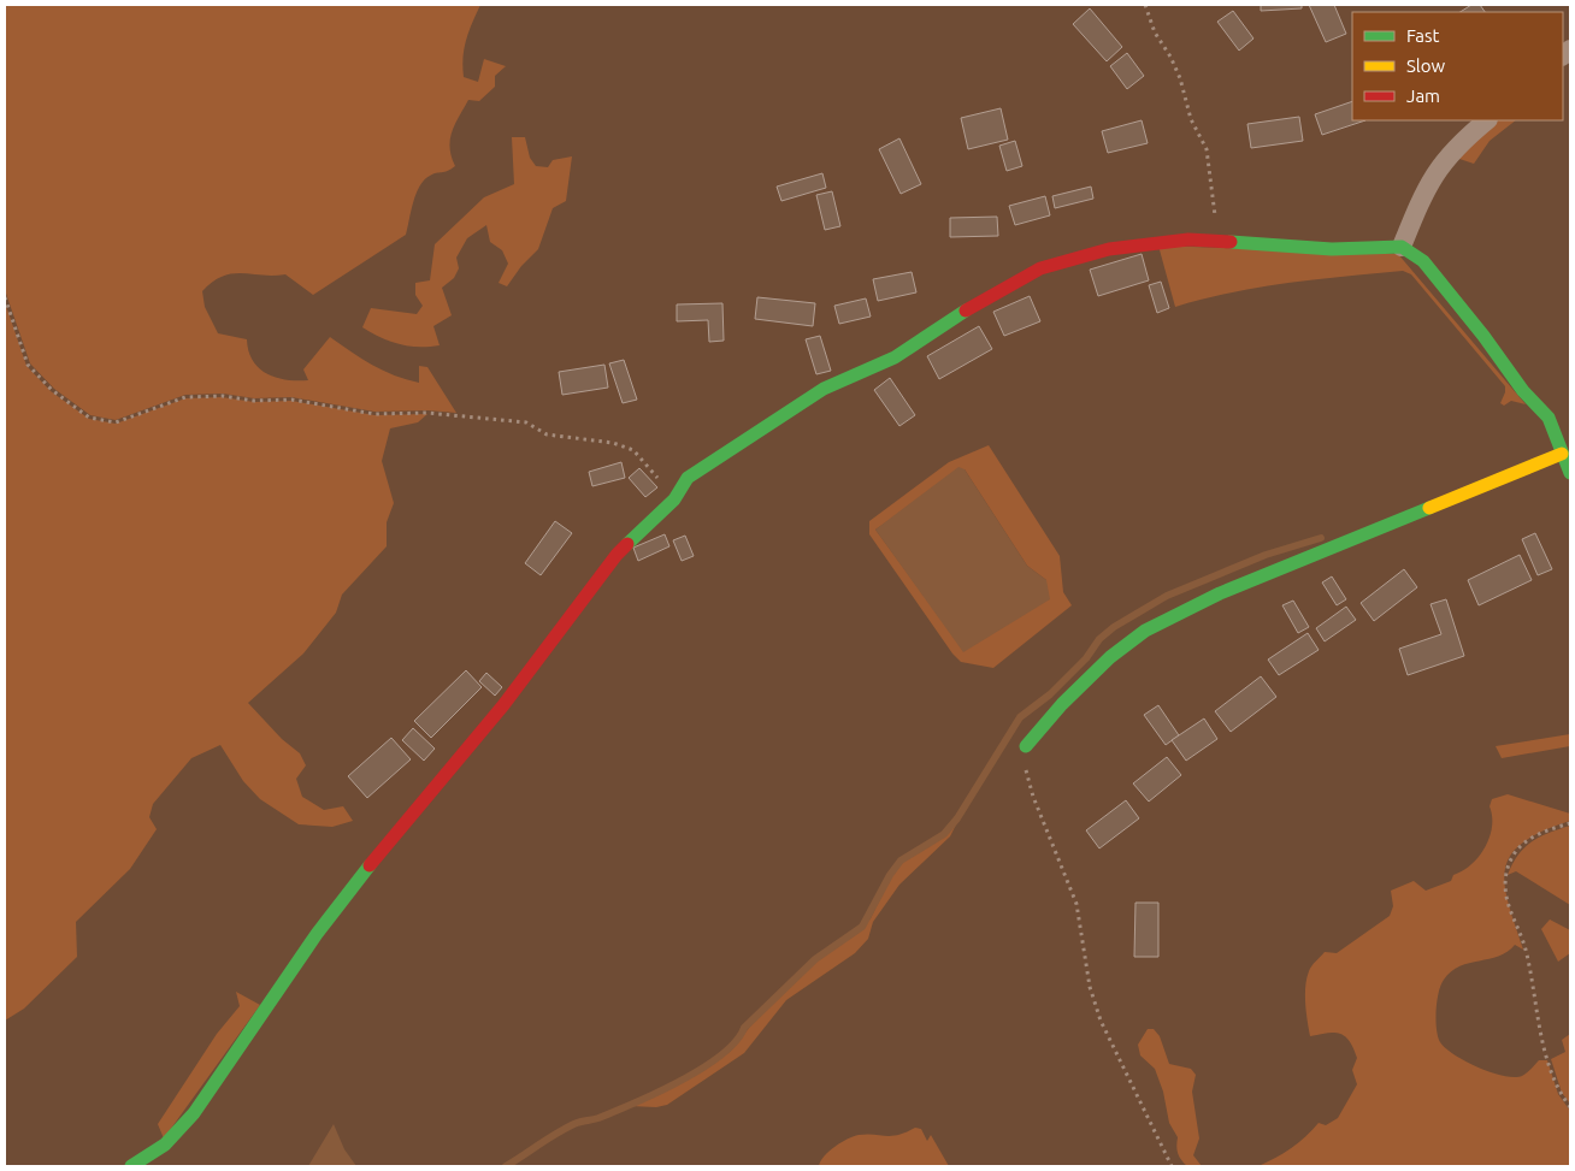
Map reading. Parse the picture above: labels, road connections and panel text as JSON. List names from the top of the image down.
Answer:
{
  "legend": ["Fast", "Slow", "Jam"]
}
